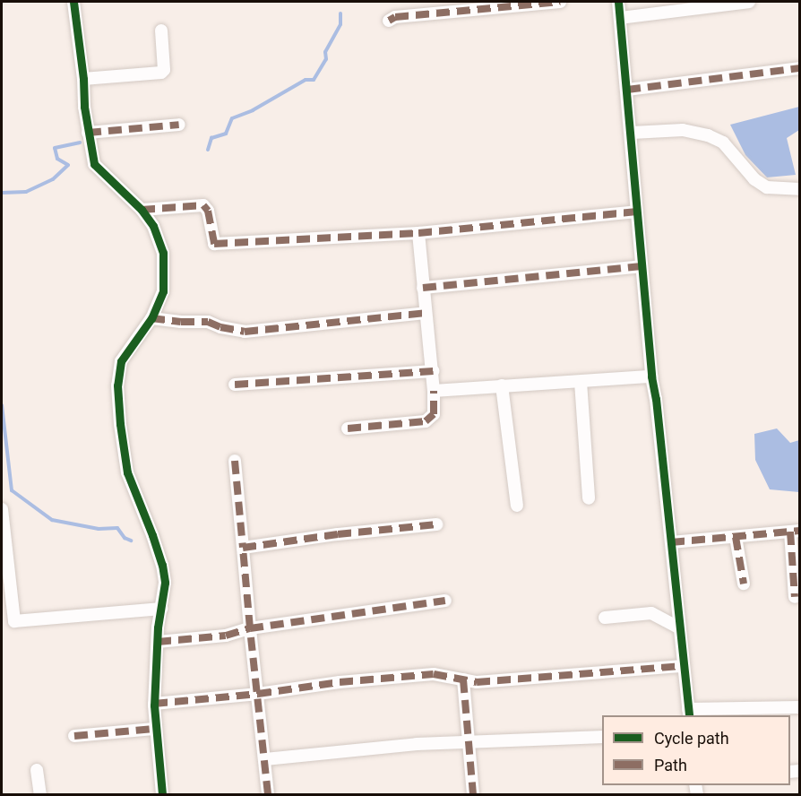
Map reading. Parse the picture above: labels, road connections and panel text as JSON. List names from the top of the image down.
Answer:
{
  "legend": ["Cycle path", "Path"]
}
